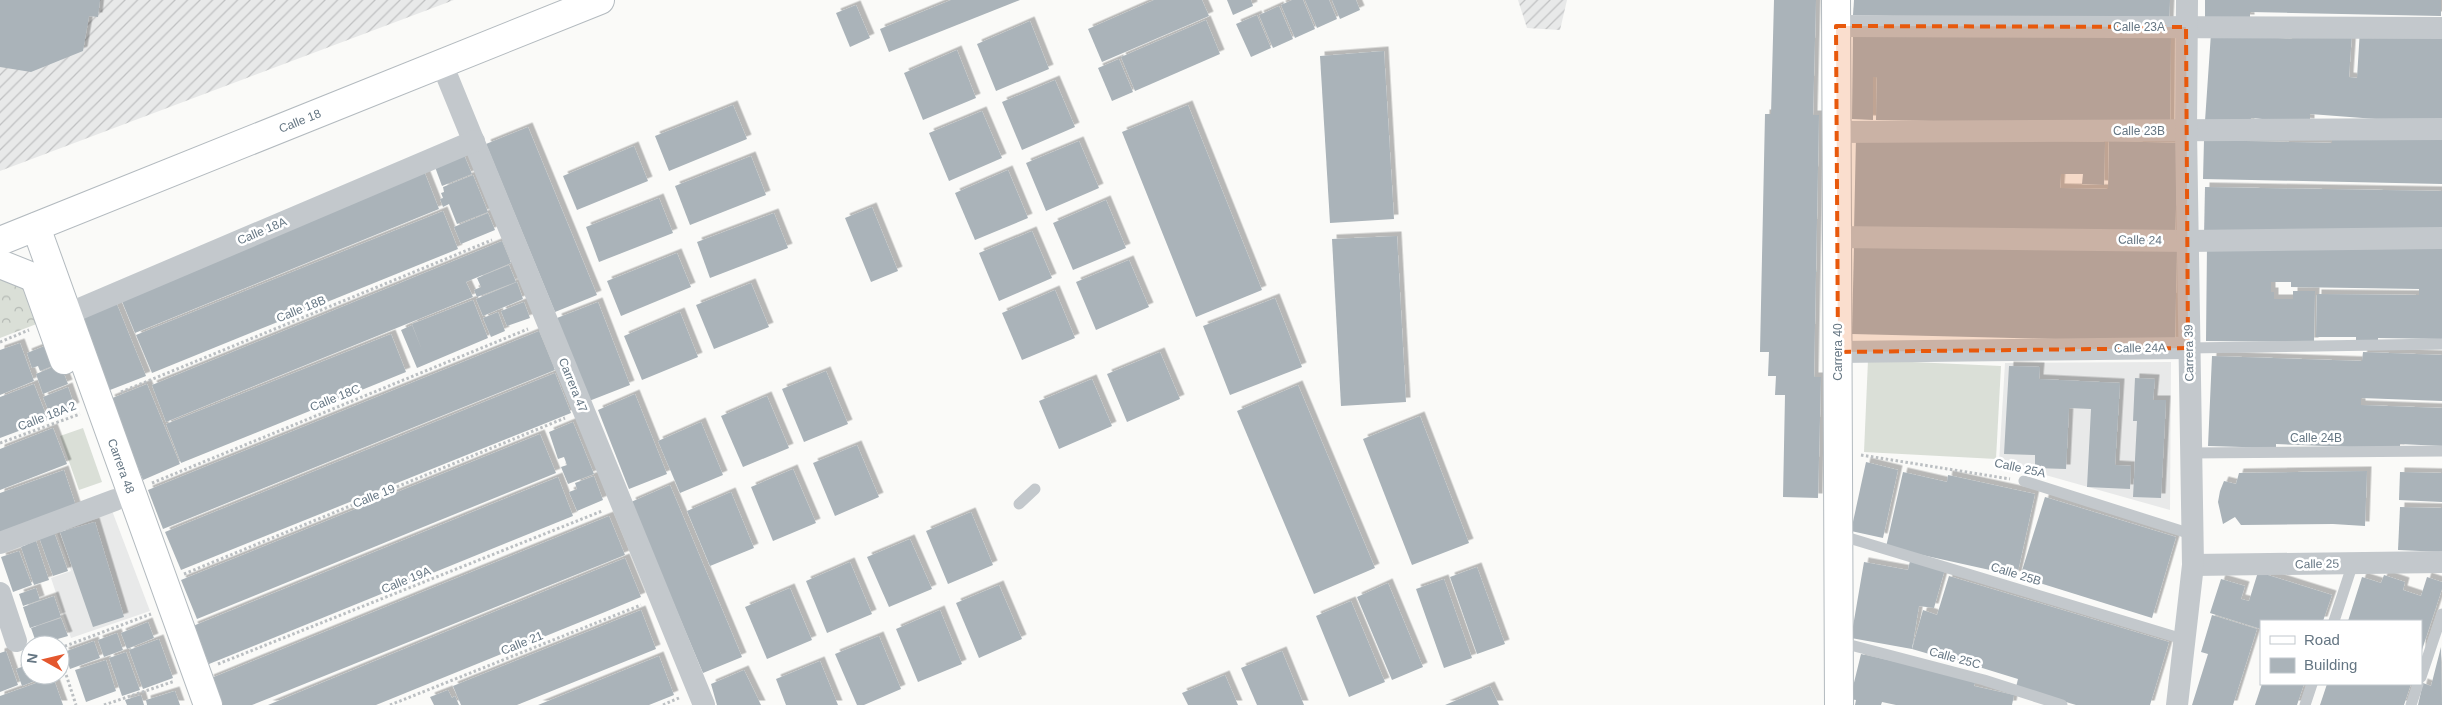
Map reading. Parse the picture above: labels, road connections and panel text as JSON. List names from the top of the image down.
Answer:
{
  "streets": {
    "street": [
      "Calle 23A",
      "Calle 18",
      "Calle 23B",
      "Calle 18A",
      "Calle 24",
      "Calle 24A",
      "Carrera 40",
      "Carrera 39",
      "Carrera 47",
      "Carrera 48",
      "Calle 25"
    ],
    "lane": [
      "Calle 24B",
      "Calle 25A",
      "Calle 25B",
      "Calle 25C"
    ],
    "path": [
      "Calle 18B",
      "Calle 18C",
      "Calle 18A 2",
      "Calle 19",
      "Calle 19A",
      "Calle 21"
    ]
  },
  "crossings": [
    ["Calle 23A", "Carrera 40"],
    ["Calle 23A", "Carrera 39"],
    ["Calle 18", "Carrera 47"],
    ["Calle 18", "Carrera 48"],
    ["Calle 23B", "Carrera 40"],
    ["Calle 23B", "Carrera 39"],
    ["Calle 18A", "Carrera 47"],
    ["Calle 18A", "Carrera 48"],
    ["Calle 24", "Carrera 40"],
    ["Calle 24", "Carrera 39"],
    ["Calle 18B", "Carrera 47"],
    ["Calle 18B", "Calle 18A 2"],
    ["Calle 18B", "Carrera 48"],
    ["Calle 24A", "Carrera 40"],
    ["Calle 24A", "Carrera 39"],
    ["Carrera 40", "Calle 25A"],
    ["Carrera 40", "Calle 25B"],
    ["Carrera 40", "Calle 25C"],
    ["Carrera 39", "Calle 24B"],
    ["Carrera 39", "Calle 25A"],
    ["Carrera 39", "Calle 25"],
    ["Carrera 39", "Calle 25B"],
    ["Carrera 47", "Calle 18C"],
    ["Carrera 47", "Calle 19"],
    ["Carrera 47", "Calle 19A"],
    ["Carrera 47", "Calle 21"],
    ["Calle 18C", "Carrera 48"],
    ["Calle 18A 2", "Carrera 48"],
    ["Carrera 48", "Calle 19"],
    ["Carrera 48", "Calle 19A"]
  ],
  "legend": ["Road", "Building"],
  "north": "left"
}
